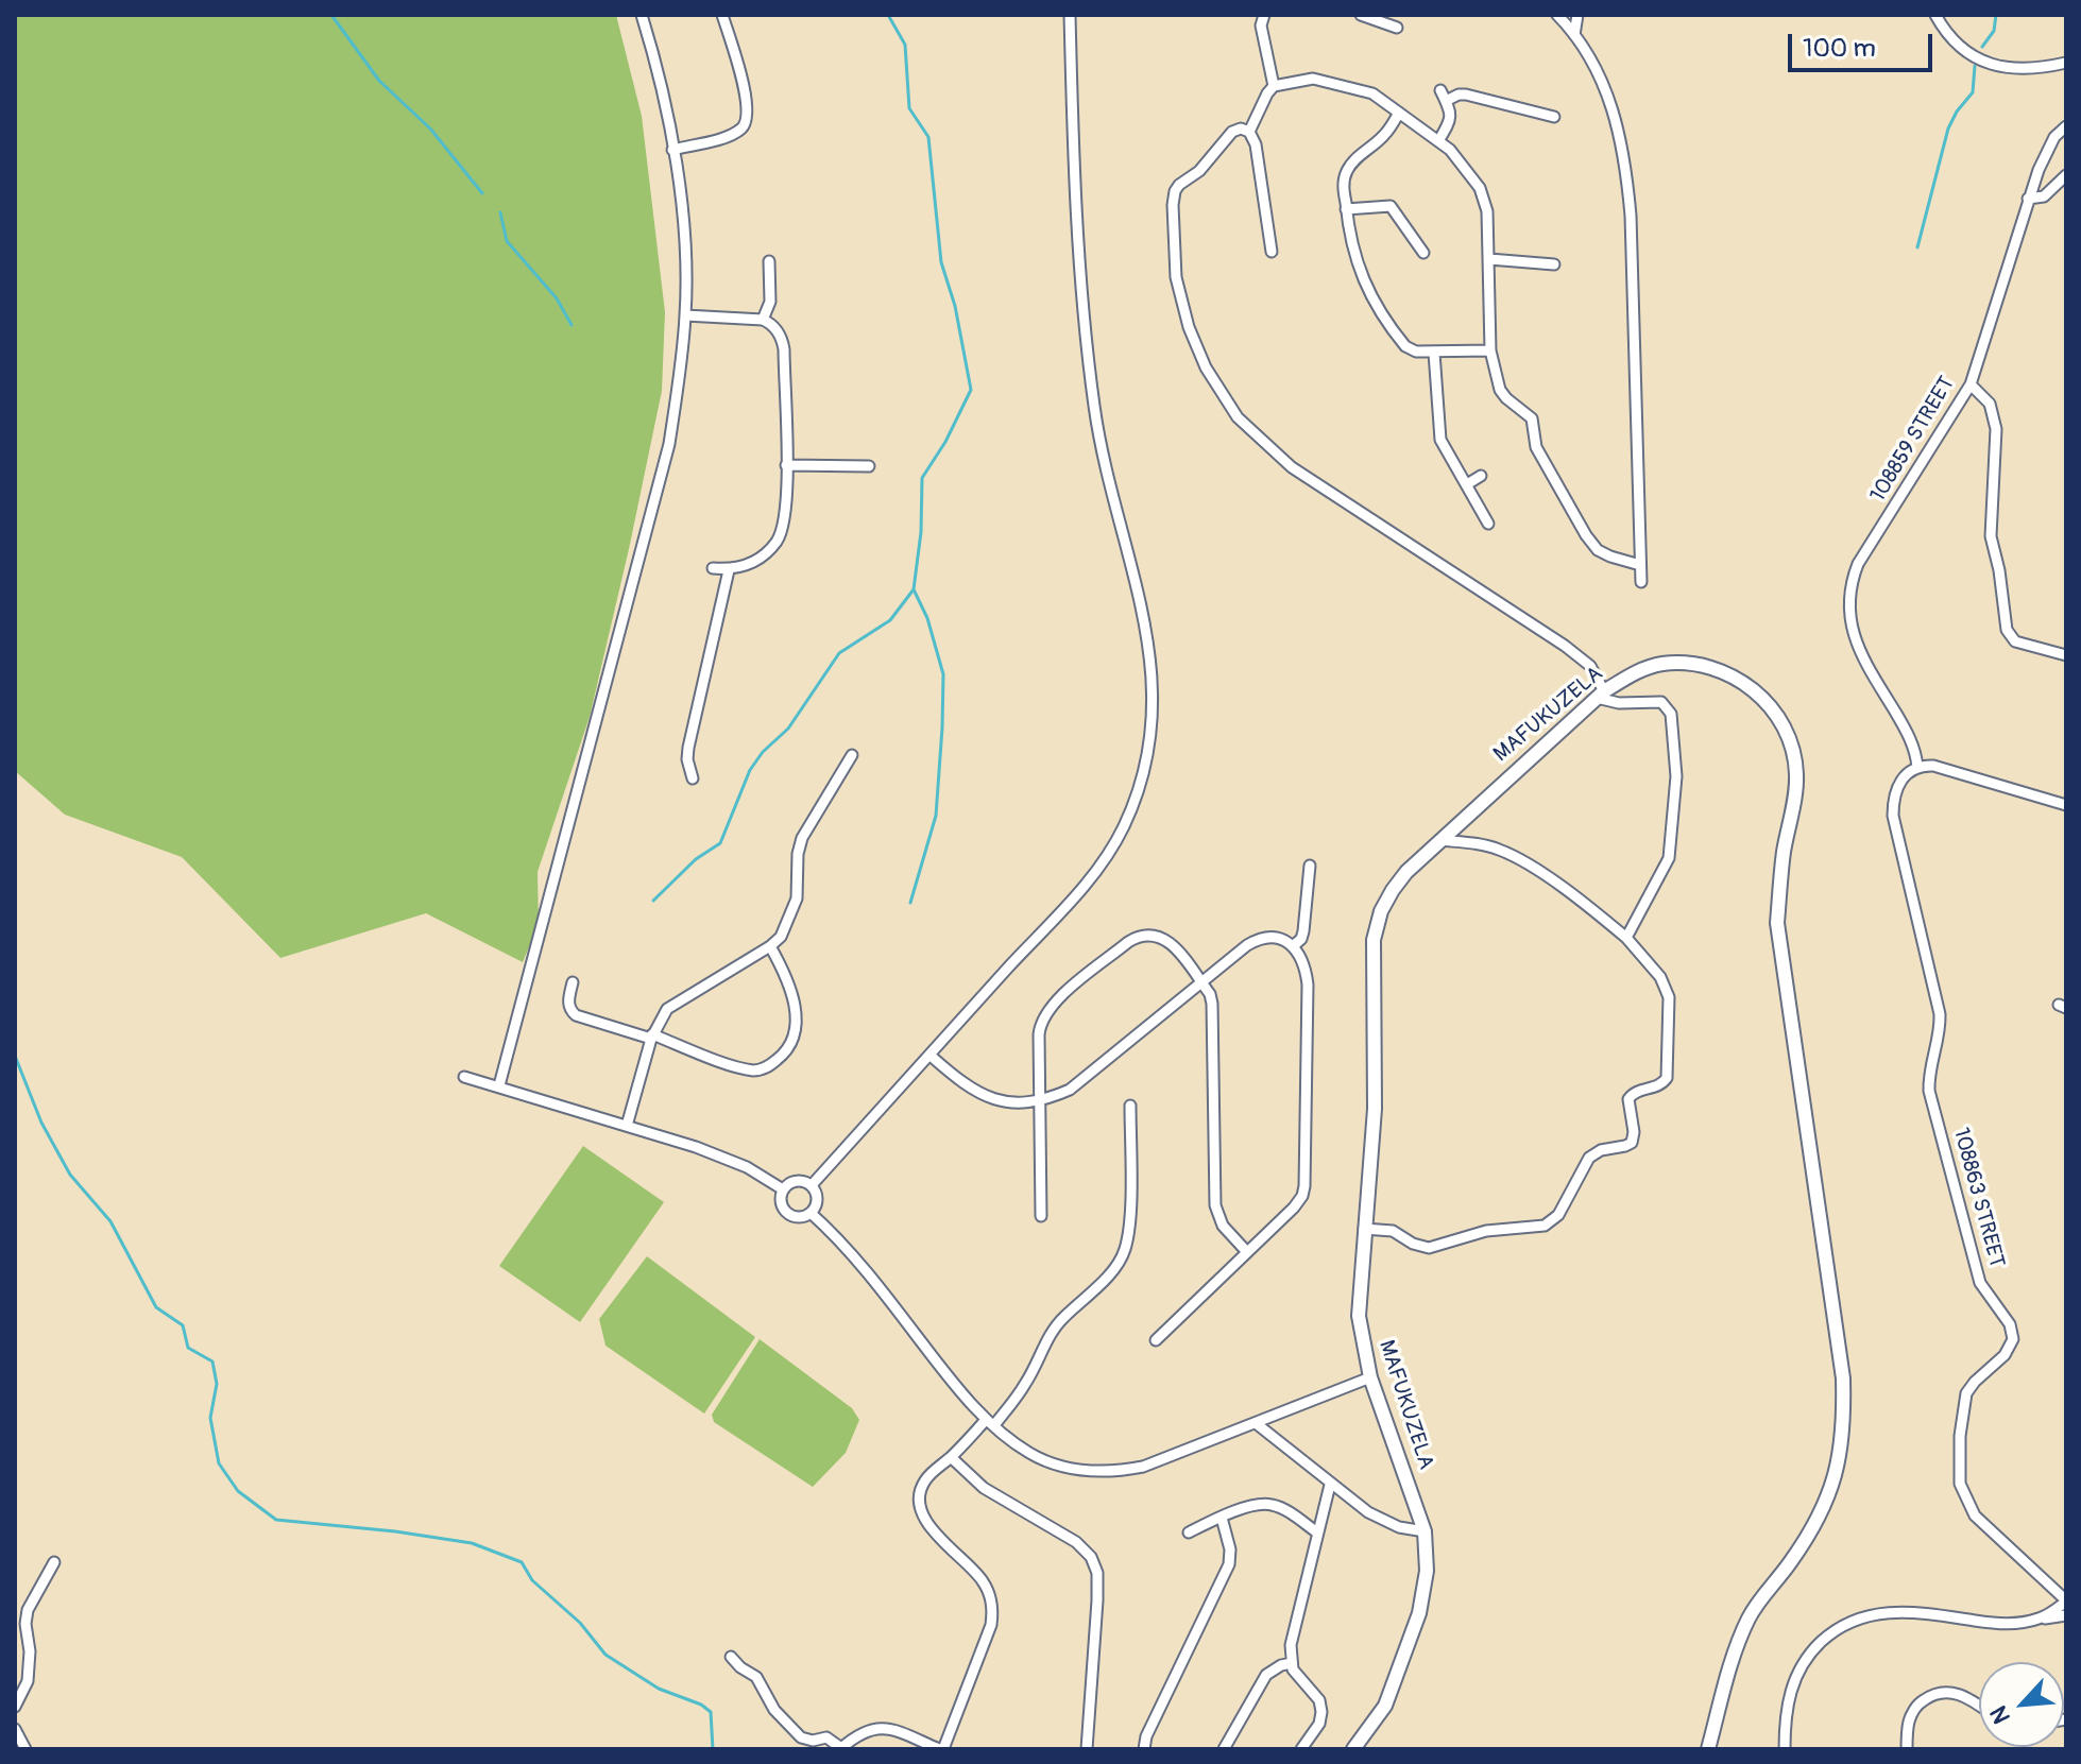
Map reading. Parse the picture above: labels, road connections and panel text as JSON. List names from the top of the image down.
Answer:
{
  "streets": {
    "main road": ["MAFUKUZELA"],
    "street": ["108859 STREET", "108863 STREET"]
  },
  "crossings": [
    ["108859 STREET", "108863 STREET"]
  ],
  "scale_bar": "100 m",
  "north": "bottom left"
}
